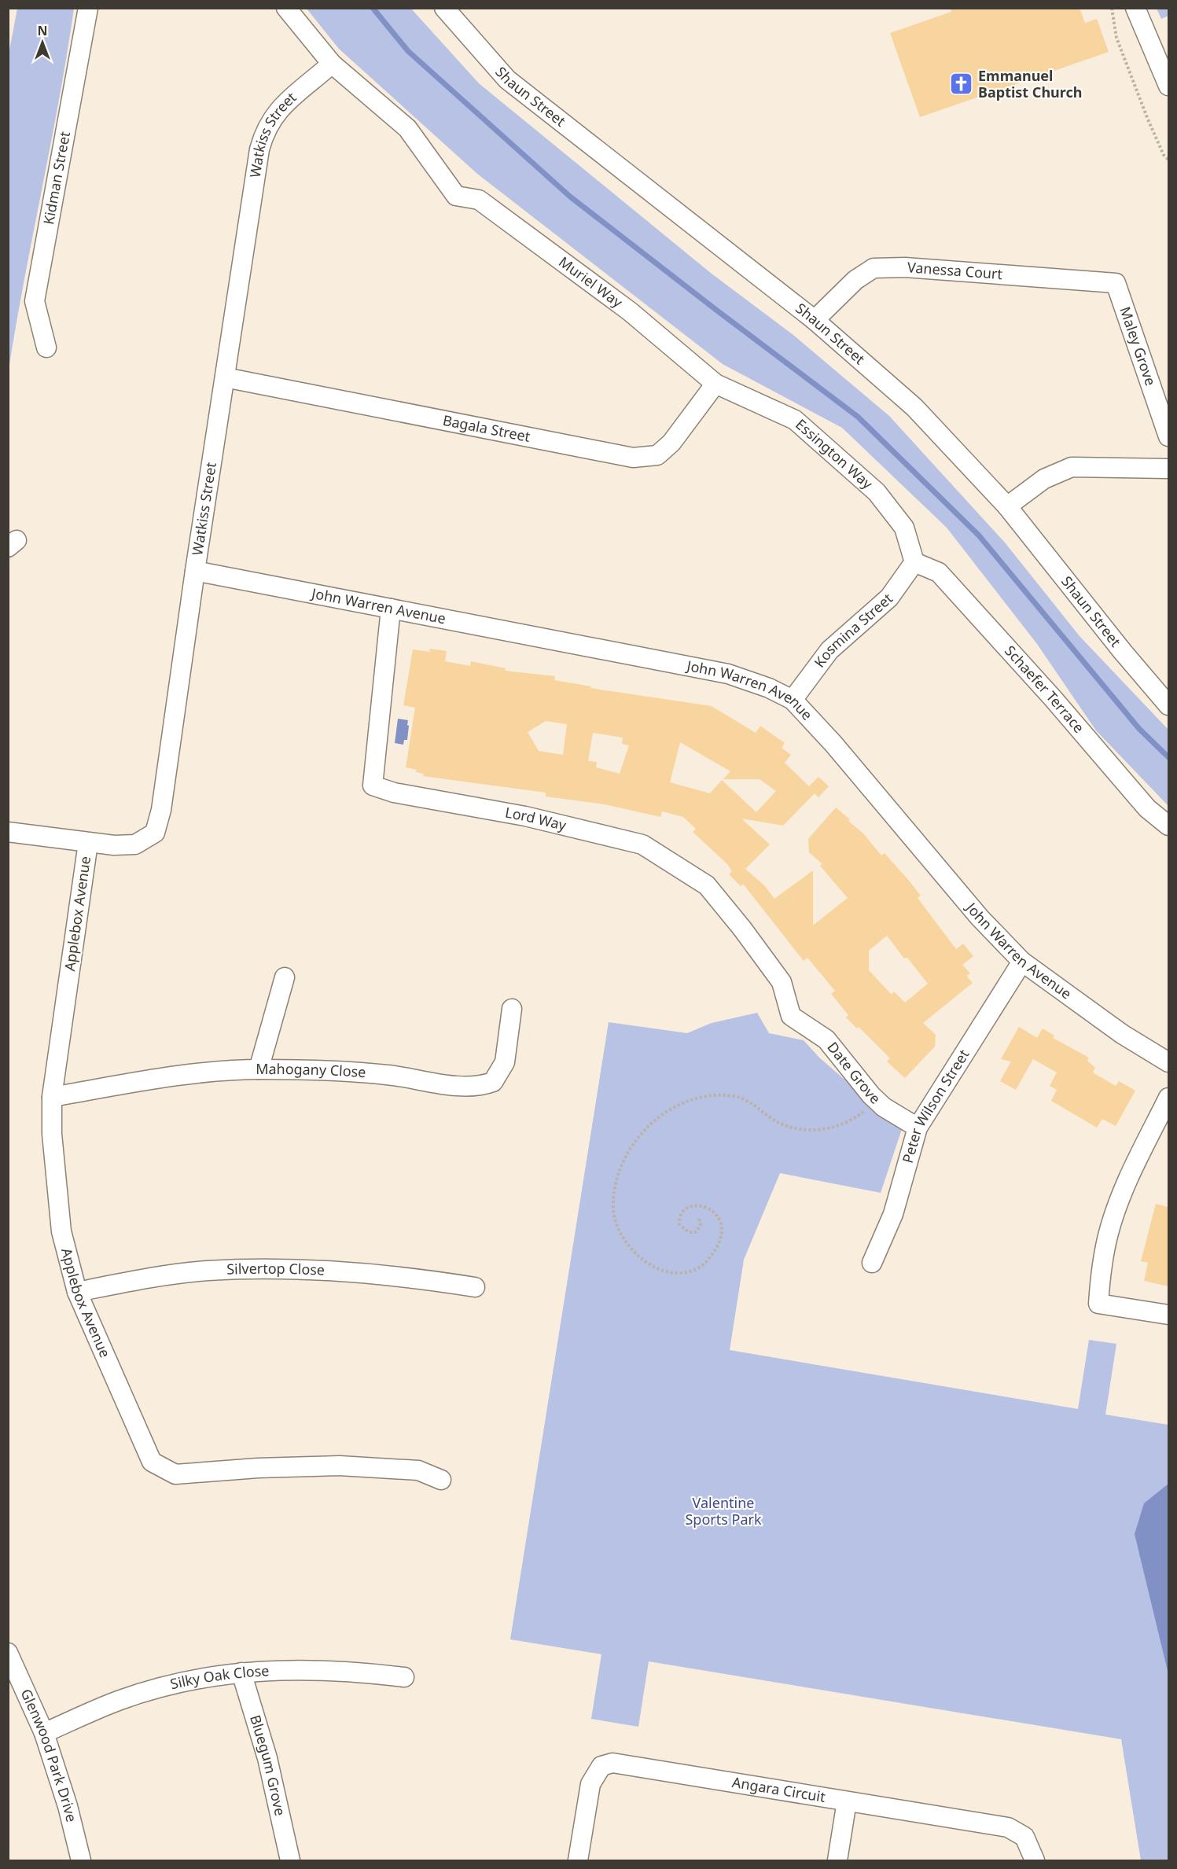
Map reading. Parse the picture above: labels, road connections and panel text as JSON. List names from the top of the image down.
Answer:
{
  "streets": {
    "street": [
      "Shaun Street",
      "Watkiss Street",
      "Kidman Street",
      "Vanessa Court",
      "Muriel Way",
      "Maley Grove",
      "Bagala Street",
      "Essington Way",
      "John Warren Avenue",
      "Kosmina Street",
      "Schaefer Terrace",
      "Lord Way",
      "Applebox Avenue",
      "Mahogany Close",
      "Date Grove",
      "Peter Wilson Street",
      "Silvertop Close",
      "Silky Oak Close",
      "Glenwood Park Drive",
      "Bluegum Grove",
      "Angara Circuit"
    ]
  },
  "crossings": [
    ["Shaun Street", "Vanessa Court"],
    ["Watkiss Street", "Muriel Way"],
    ["Watkiss Street", "Bagala Street"],
    ["Watkiss Street", "John Warren Avenue"],
    ["Watkiss Street", "Applebox Avenue"],
    ["Vanessa Court", "Maley Grove"],
    ["Muriel Way", "Bagala Street"],
    ["Muriel Way", "Essington Way"],
    ["Bagala Street", "Essington Way"],
    ["Essington Way", "Kosmina Street"],
    ["Essington Way", "Schaefer Terrace"],
    ["John Warren Avenue", "Kosmina Street"],
    ["John Warren Avenue", "Lord Way"],
    ["John Warren Avenue", "Peter Wilson Street"],
    ["Kosmina Street", "Schaefer Terrace"],
    ["Lord Way", "Date Grove"],
    ["Applebox Avenue", "Mahogany Close"],
    ["Applebox Avenue", "Silvertop Close"],
    ["Date Grove", "Peter Wilson Street"],
    ["Silky Oak Close", "Glenwood Park Drive"],
    ["Silky Oak Close", "Bluegum Grove"]
  ],
  "parks": ["Valentine Sports Park"],
  "places": {
    "church": ["Emmanuel Baptist Church"]
  },
  "north": "top"
}
